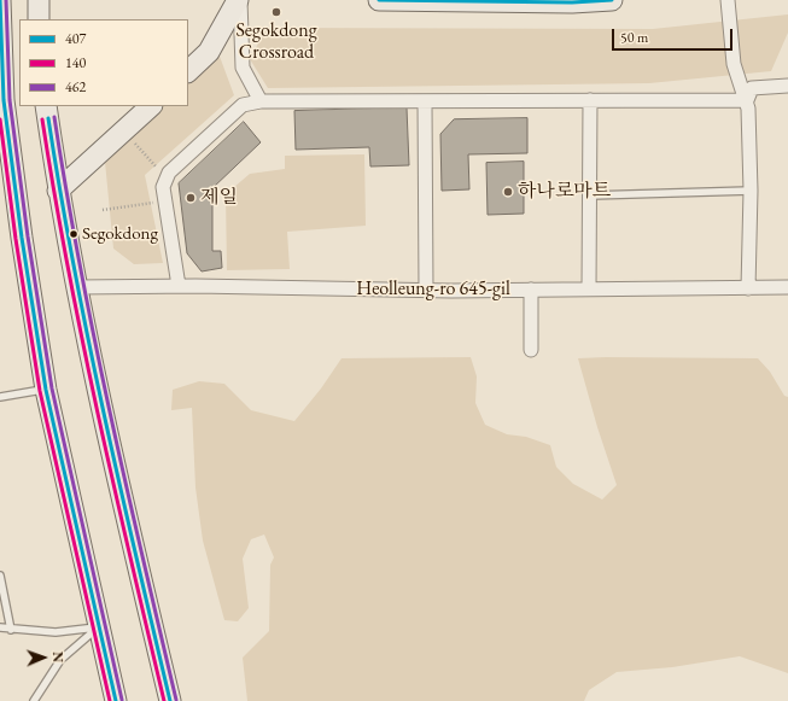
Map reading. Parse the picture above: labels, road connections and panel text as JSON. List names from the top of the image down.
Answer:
{
  "streets": {
    "street": ["Heolleung-ro 645-gil"]
  },
  "places": [
    "Segokdong Crossroad",
    "하나로마트",
    "제일",
    "Segokdong"
  ],
  "lines": ["transit line 407", "transit line 462", "transit line 140"],
  "legend": ["407", "140", "462"],
  "scale_bar": "50 m",
  "north": "right"
}
